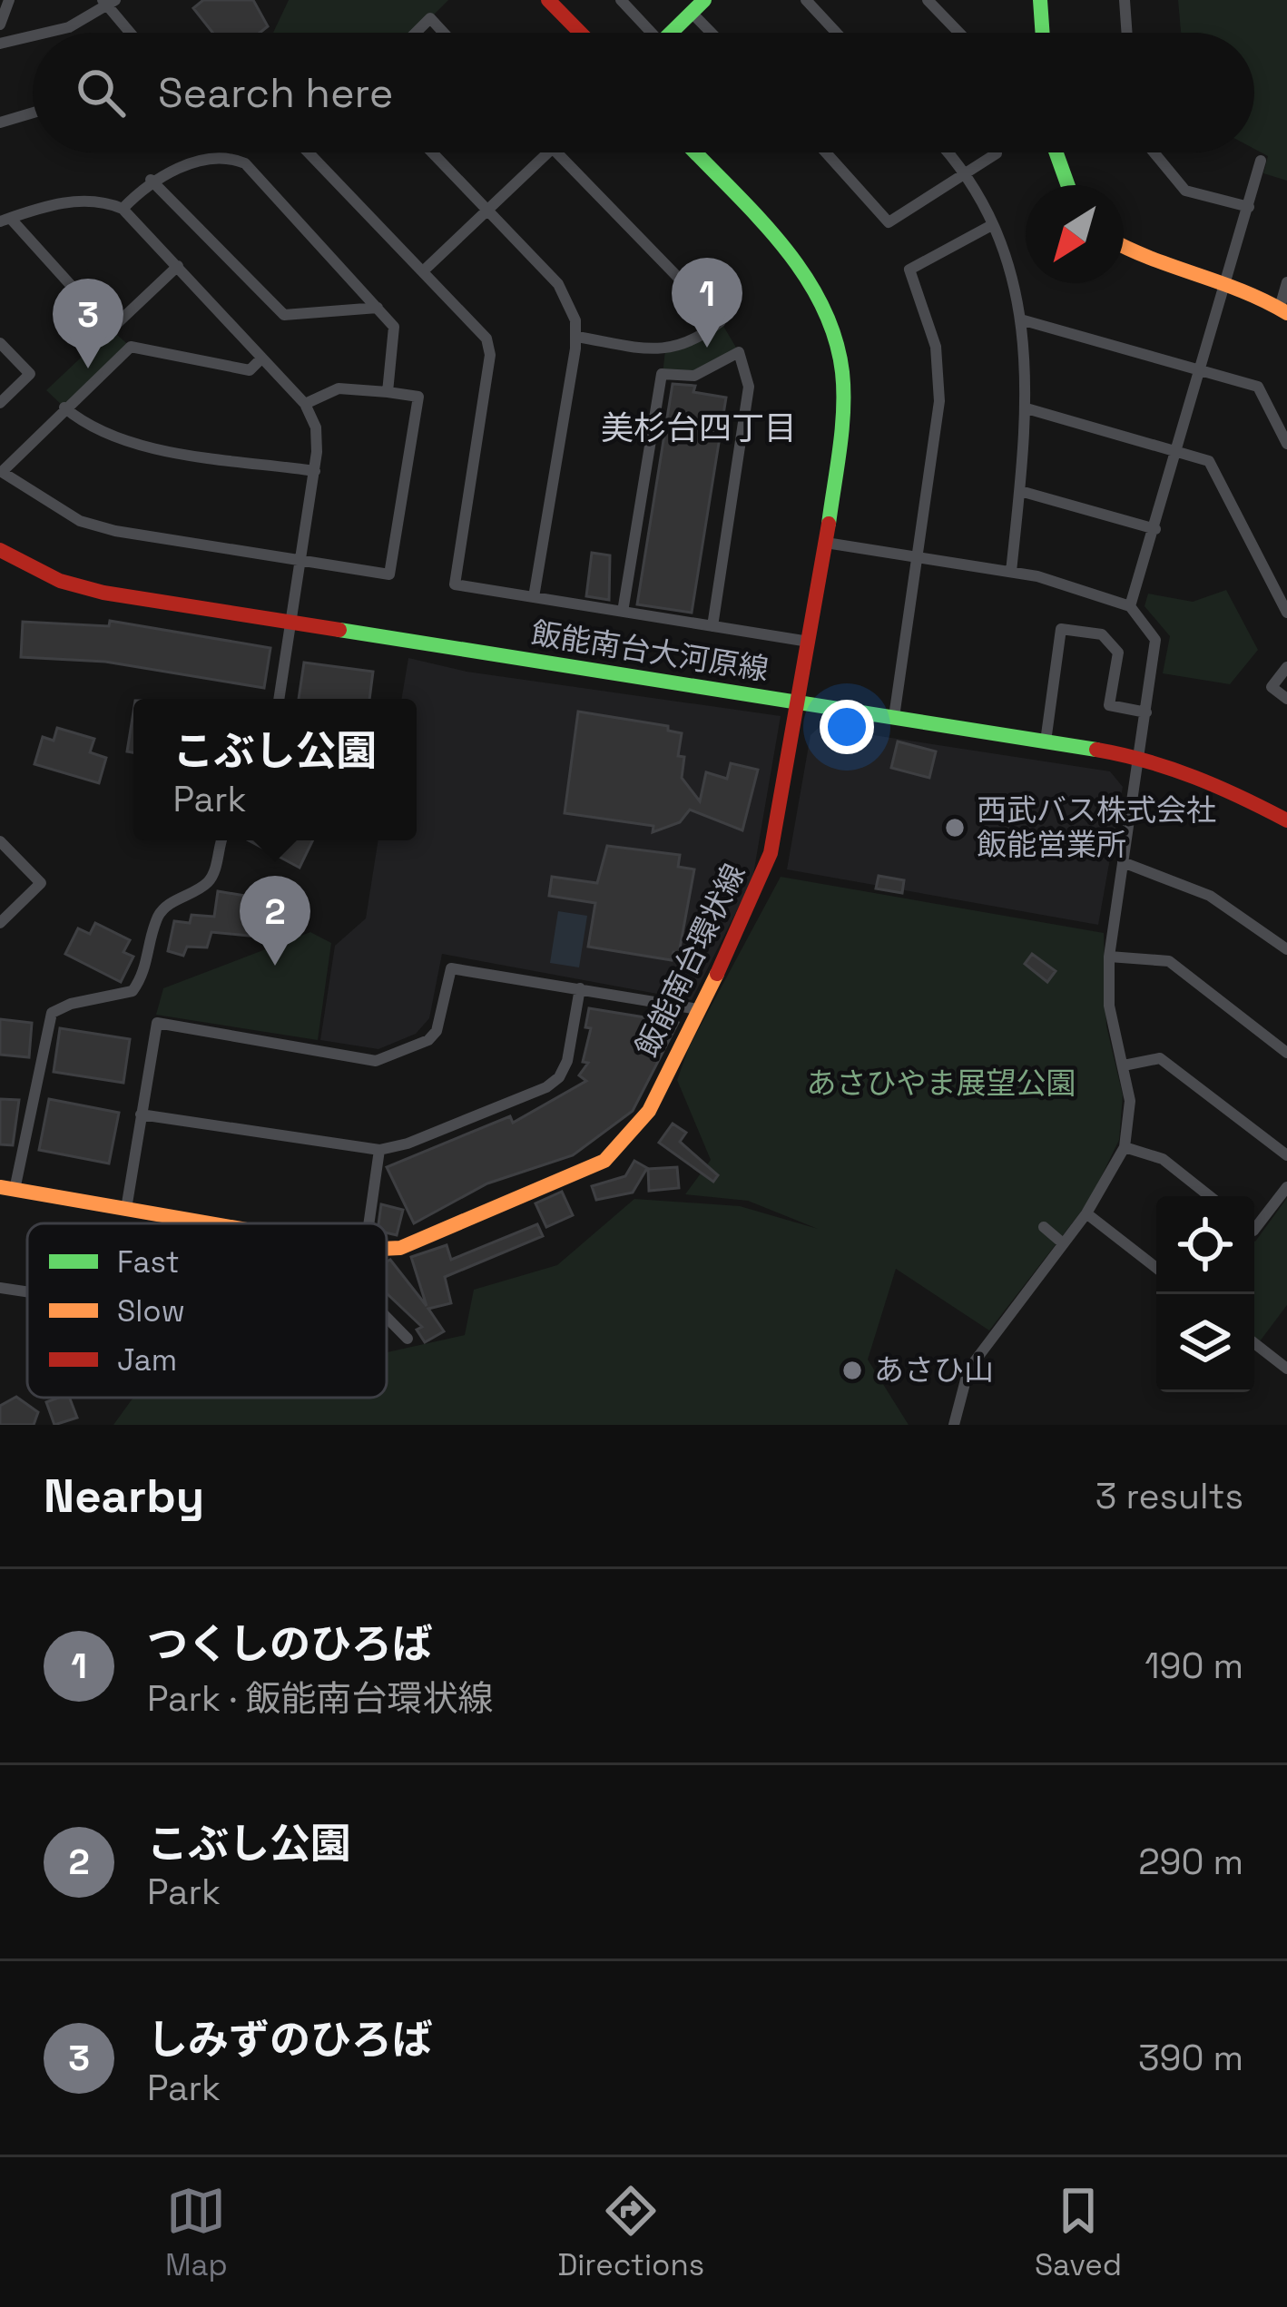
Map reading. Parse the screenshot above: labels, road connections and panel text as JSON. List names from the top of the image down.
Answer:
{
  "streets": {
    "street": ["飯能南台大河原線", "飯能南台環状線"]
  },
  "crossings": [
    ["飯能南台大河原線", "飯能南台環状線"]
  ],
  "districts": ["美杉台四丁目"],
  "parks": ["あさひやま展望公園"],
  "places": ["西武バス株式会社 飯能営業所", "あさひ山"],
  "legend": ["Fast", "Slow", "Jam"],
  "north": "bottom left",
  "page": {
    "search": "Search here",
    "pins": ["1", "3", "2"],
    "popup": ["こぶし公園", "Park"],
    "heading": ["Nearby", "3 results"],
    "list": [
      {
        "mark": "1",
        "name": "つくしのひろば",
        "note": "Park · 飯能南台環状線",
        "value": "190 m"
      },
      {
        "mark": "2",
        "name": "こぶし公園",
        "note": "Park",
        "value": "290 m"
      },
      {
        "mark": "3",
        "name": "しみずのひろば",
        "note": "Park",
        "value": "390 m"
      }
    ],
    "nav": ["Map", "Directions", "Saved"]
  }
}
